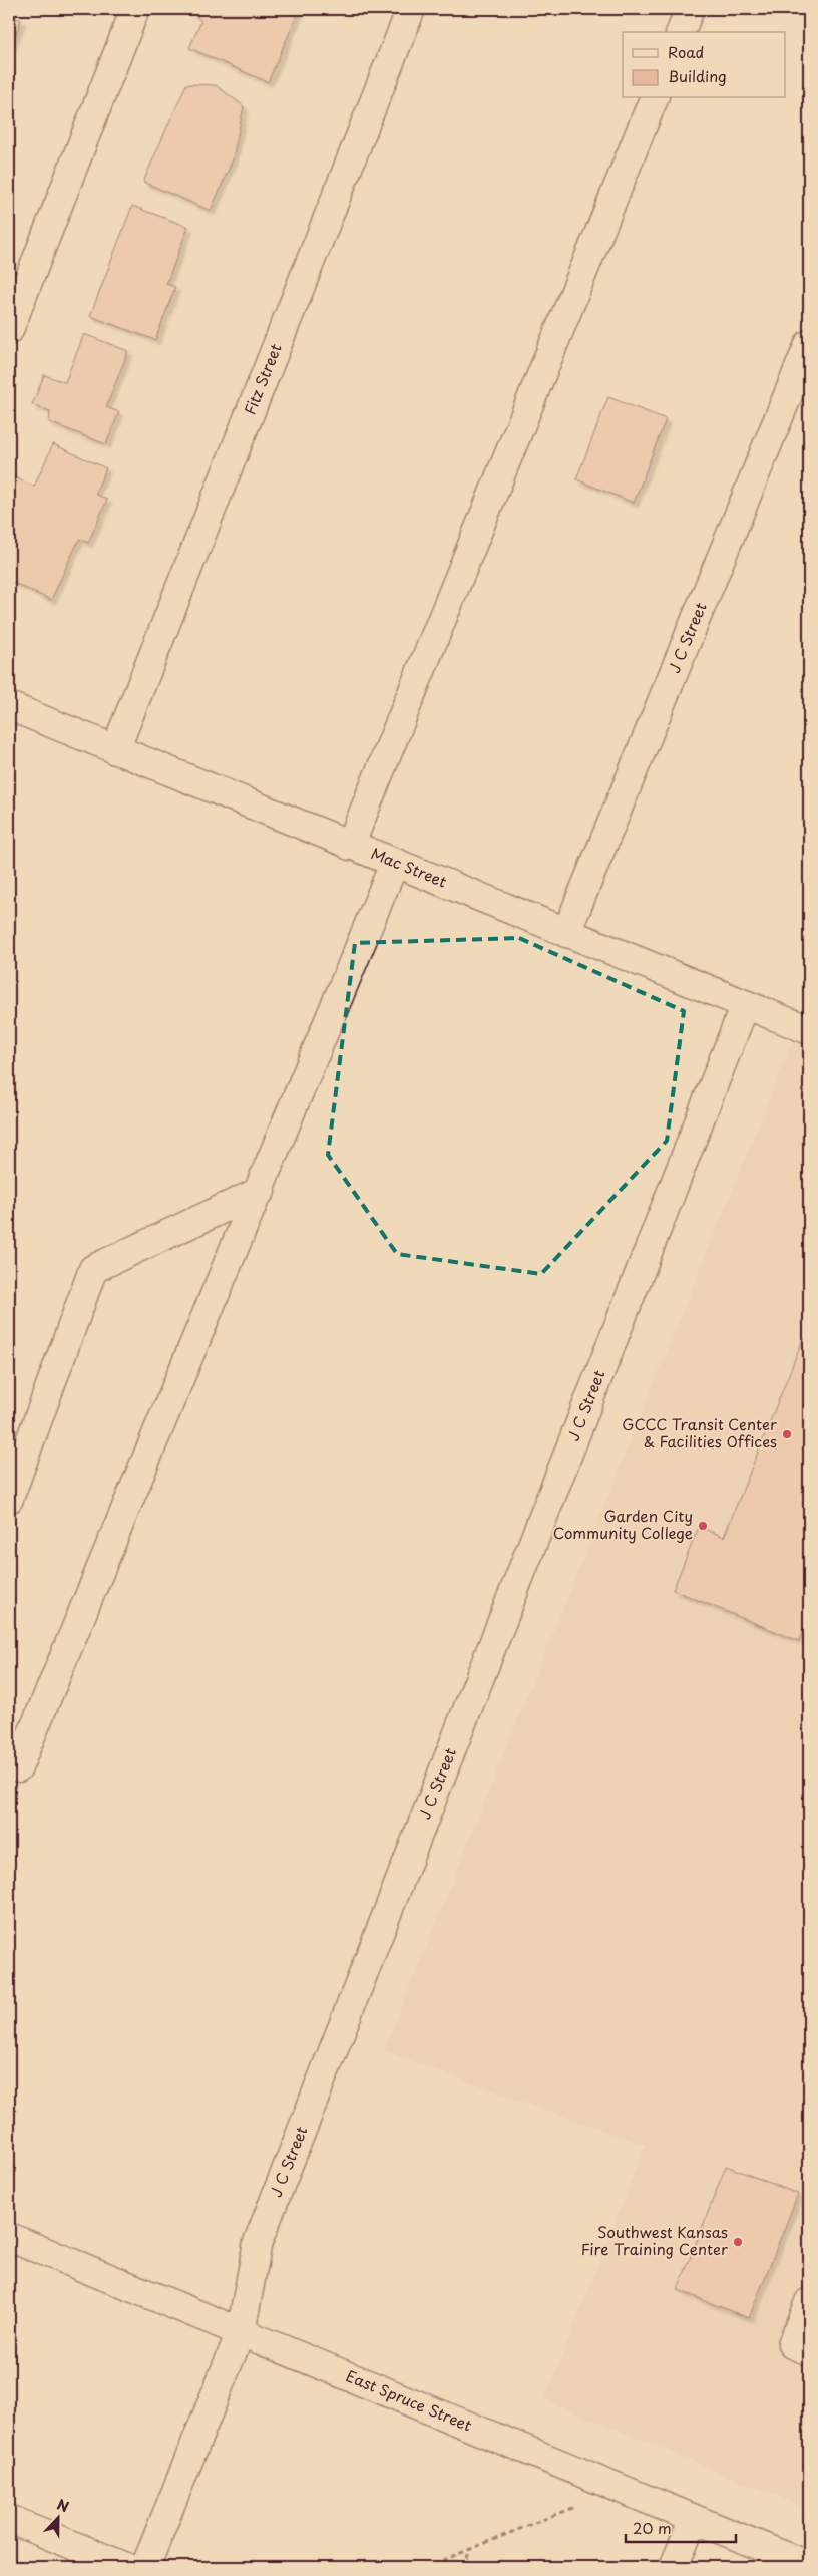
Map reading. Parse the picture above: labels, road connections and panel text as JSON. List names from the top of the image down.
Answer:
{
  "streets": {
    "street": [
      "Fitz Street",
      "J C Street",
      "Mac Street",
      "East Spruce Street"
    ]
  },
  "crossings": [
    ["Fitz Street", "Mac Street"],
    ["J C Street", "Mac Street"],
    ["J C Street", "East Spruce Street"]
  ],
  "places": ["GCCC Transit Center & Facilities Offices", "Garden City Community College", "Southwest Kansas Fire Training Center"],
  "legend": ["Road", "Building"],
  "scale_bar": "20 m",
  "north": "top"
}
